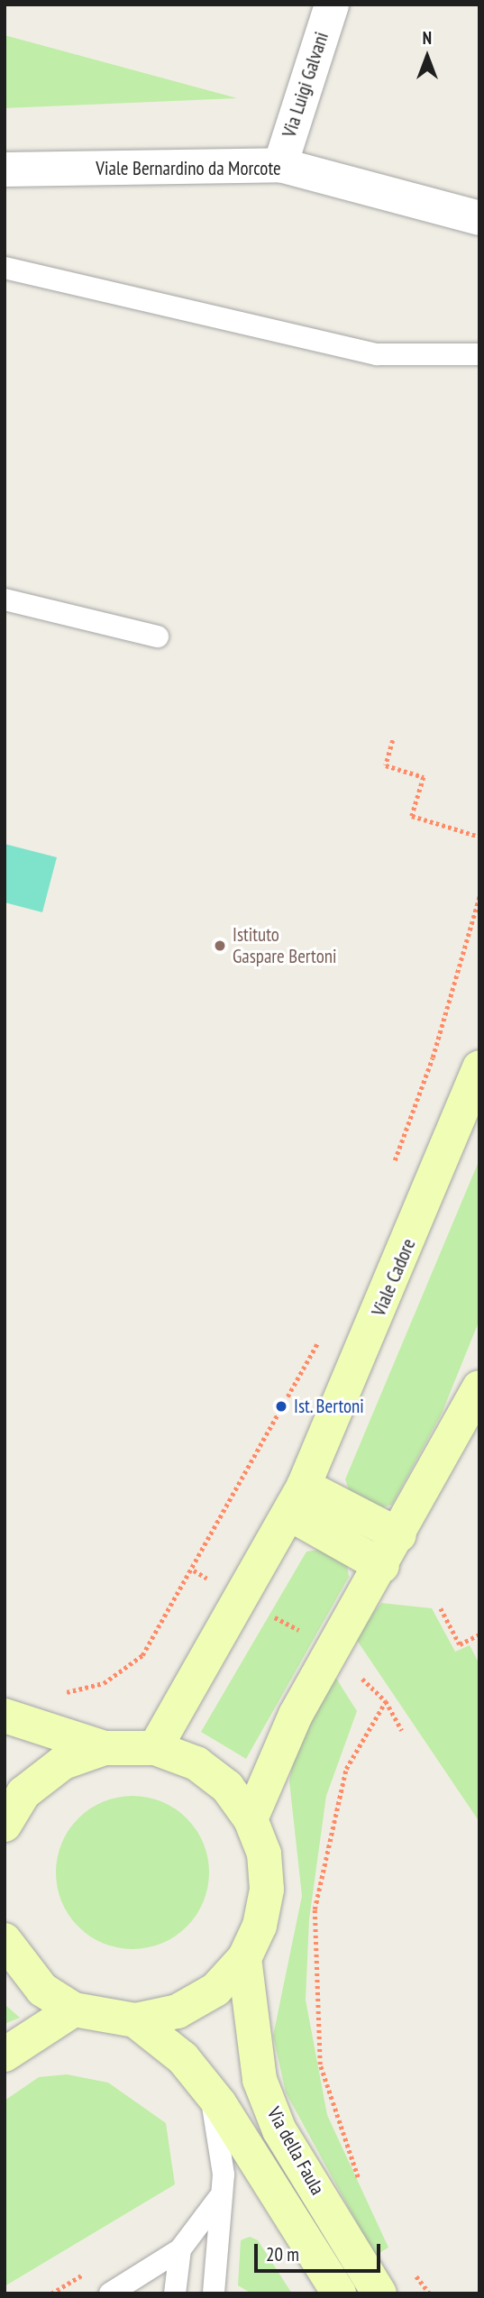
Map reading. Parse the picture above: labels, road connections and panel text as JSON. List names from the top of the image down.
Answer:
{
  "streets": {
    "main road": ["Viale Cadore", "Via della Faula"],
    "street": ["Via Luigi Galvani", "Viale Bernardino da Morcote"]
  },
  "crossings": [
    ["Via Luigi Galvani", "Viale Bernardino da Morcote"]
  ],
  "places": ["Istituto Gaspare Bertoni", "Ist. Bertoni"],
  "scale_bar": "20 m",
  "north": "top"
}
